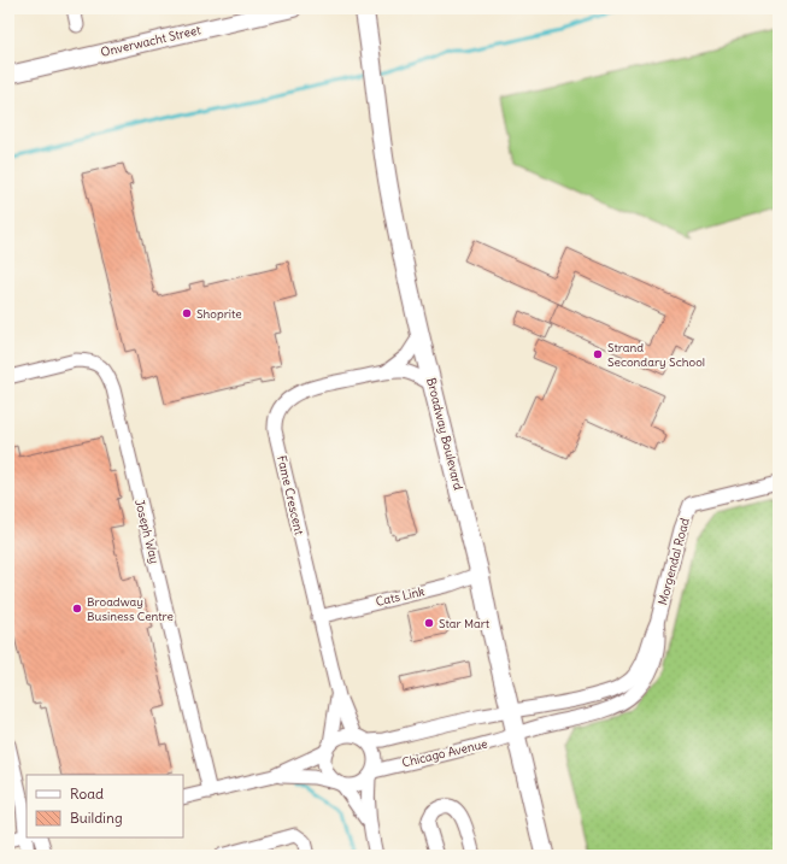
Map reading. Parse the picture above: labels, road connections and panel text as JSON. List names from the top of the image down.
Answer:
{
  "streets": {
    "main road": ["Broadway Boulevard"],
    "street": [
      "Onverwacht Street",
      "Fame Crescent",
      "Joseph Way",
      "Morgendal Road",
      "Cats Link",
      "Chicago Avenue"
    ]
  },
  "crossings": [
    ["Broadway Boulevard", "Fame Crescent"],
    ["Broadway Boulevard", "Morgendal Road"],
    ["Broadway Boulevard", "Cats Link"],
    ["Broadway Boulevard", "Chicago Avenue"],
    ["Fame Crescent", "Cats Link"],
    ["Fame Crescent", "Chicago Avenue"],
    ["Morgendal Road", "Chicago Avenue"]
  ],
  "places": [
    "Shoprite",
    "Strand Secondary School",
    "Broadway Business Centre",
    "Star Mart"
  ],
  "legend": ["Road", "Building"]
}
